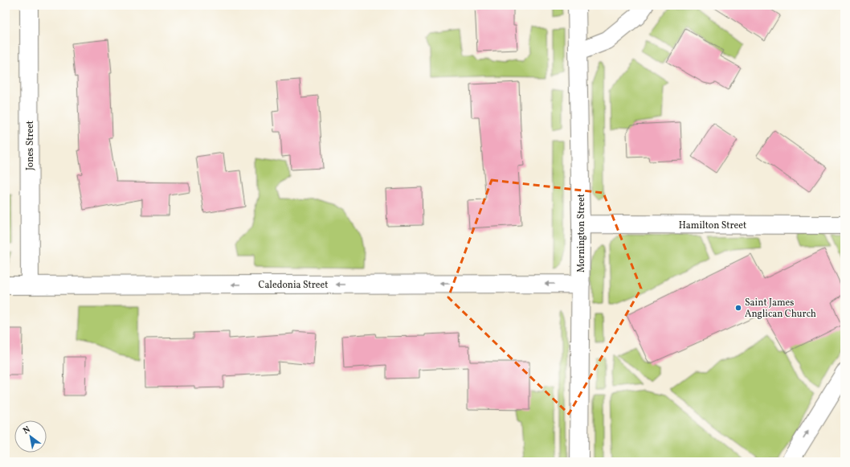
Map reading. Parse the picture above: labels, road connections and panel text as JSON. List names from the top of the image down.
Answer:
{
  "streets": {
    "street": [
      "Jones Street",
      "Hamilton Street",
      "Mornington Street",
      "Caledonia Street"
    ]
  },
  "crossings": [
    ["Jones Street", "Caledonia Street"],
    ["Hamilton Street", "Mornington Street"],
    ["Mornington Street", "Caledonia Street"]
  ],
  "one_way": ["Caledonia Street"],
  "places": ["Saint James Anglican Church"],
  "north": "top left"
}
